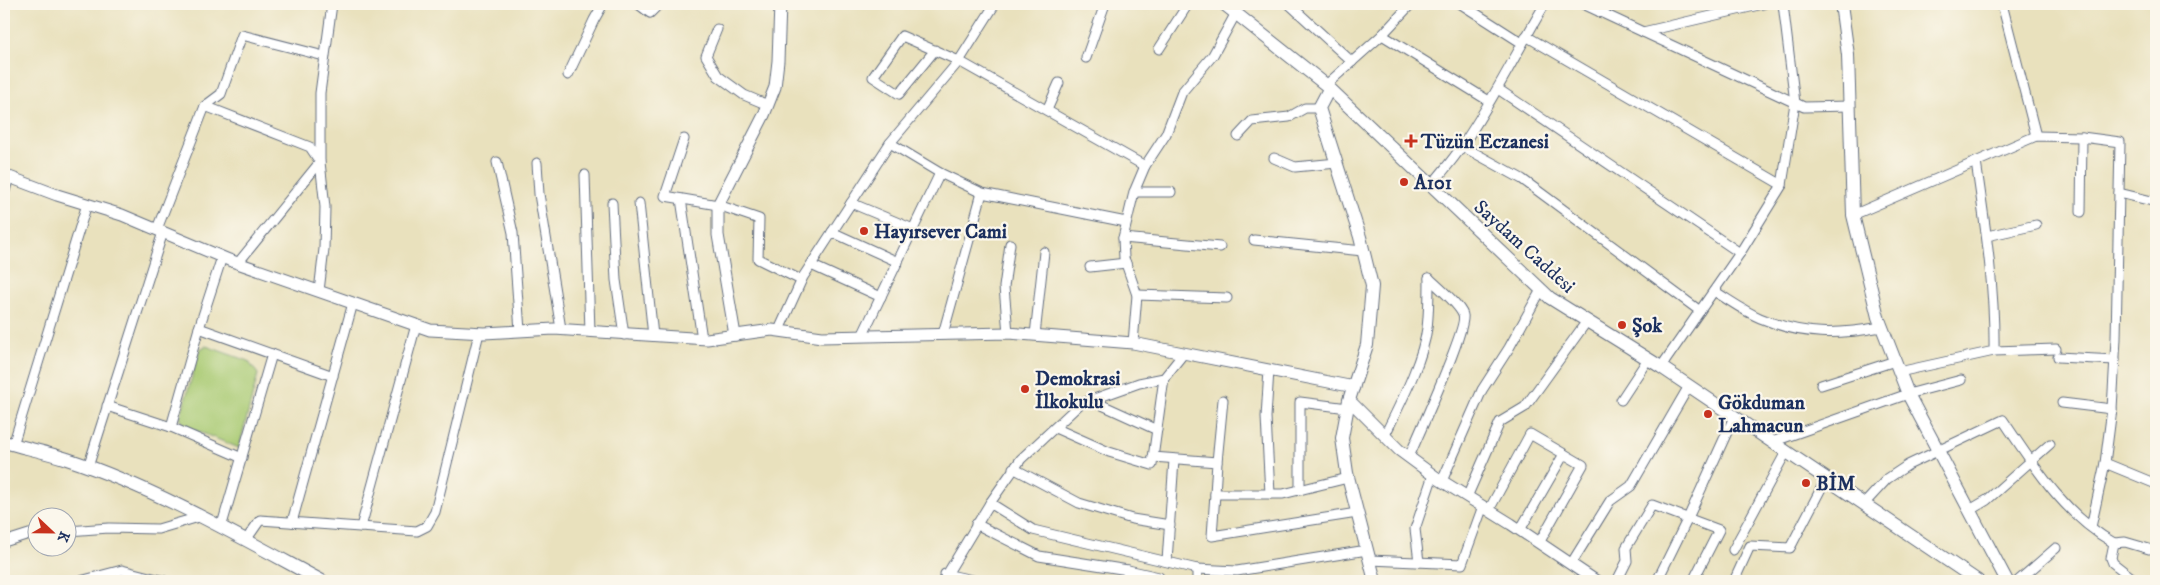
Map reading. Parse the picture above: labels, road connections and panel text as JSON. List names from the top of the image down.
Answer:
{
  "streets": {
    "main road": ["Saydam Caddesi"]
  },
  "places": {
    "health": ["Tüzün Eczanesi"],
    "other": [
      "A101",
      "Hayırsever Cami",
      "Şok",
      "Demokrasi İlkokulu",
      "Gökduman Lahmacun",
      "BİM"
    ]
  },
  "north": "right"
}
